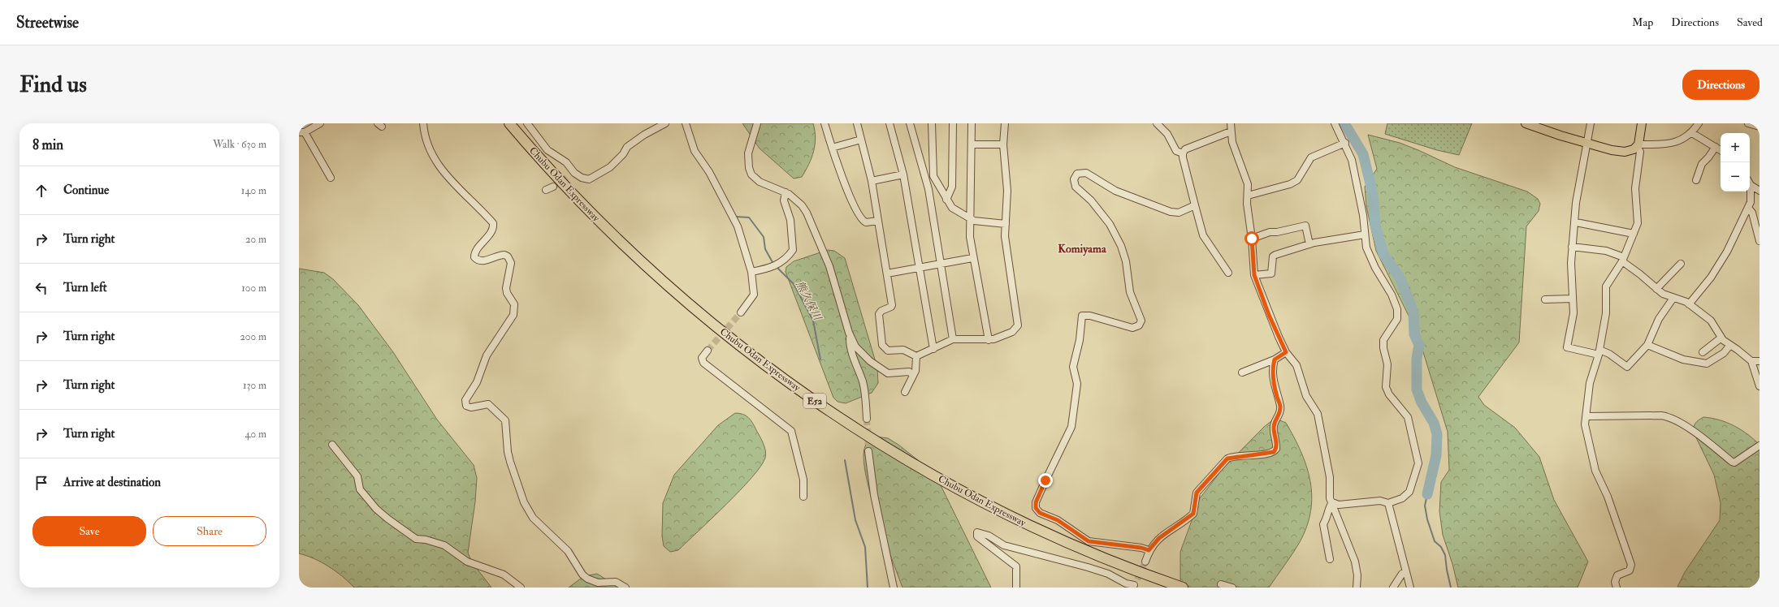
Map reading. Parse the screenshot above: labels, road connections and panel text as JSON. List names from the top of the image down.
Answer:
{
  "streets": {
    "highway": ["Chubu Odan Expressway", "E52"]
  },
  "districts": ["Komiyama"],
  "water": ["熊久保川"],
  "page": {
    "header": "Streetwise",
    "nav": ["Map", "Directions", "Saved"],
    "buttons": [
      "Directions",
      ["Save", "Share"]
    ],
    "title": "Find us",
    "heading": ["8 min", "Walk · 630 m"],
    "map_buttons": ["+", "−"],
    "list": [
      ["Continue", "140 m"],
      ["Turn right", "20 m"],
      ["Turn left", "100 m"],
      ["Turn right", "200 m"],
      ["Turn right", "130 m"],
      ["Turn right", "40 m"],
      "Arrive at destination"
    ]
  }
}
